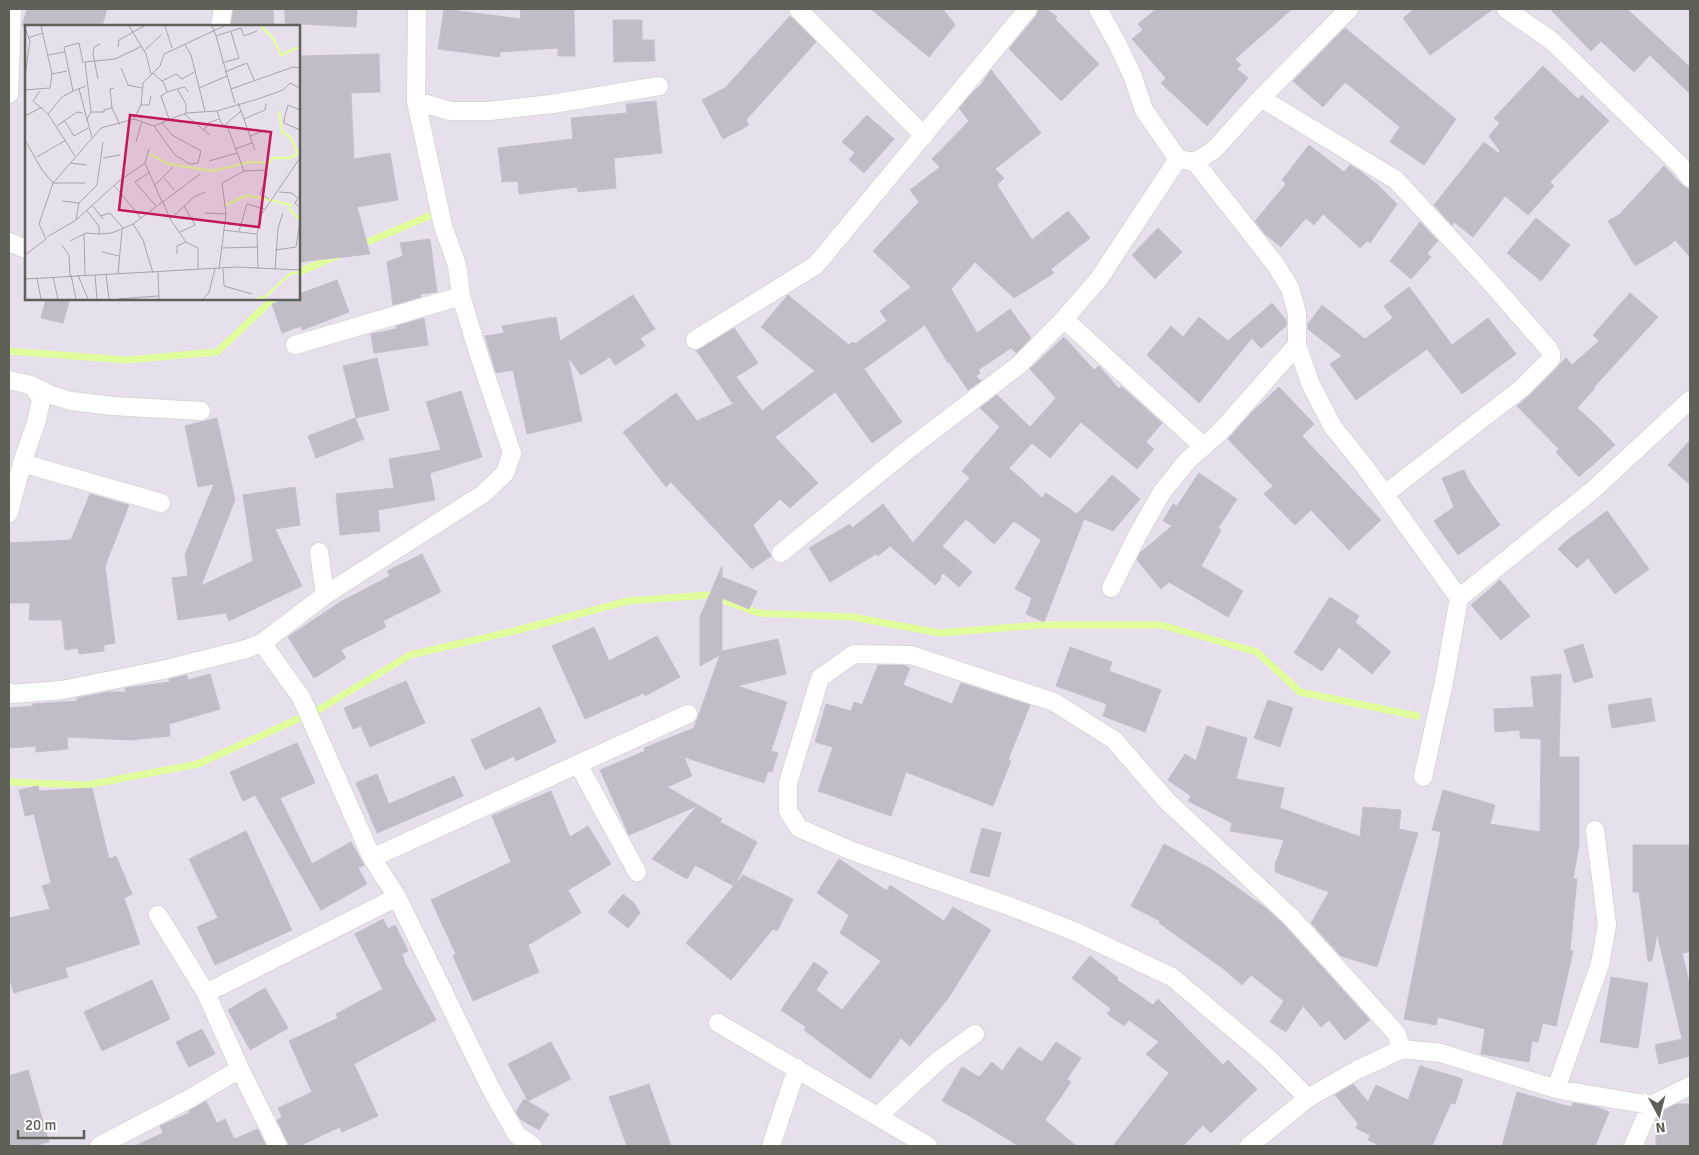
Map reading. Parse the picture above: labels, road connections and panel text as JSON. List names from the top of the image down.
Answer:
{
  "scale_bar": "20 m",
  "north": "bottom"
}
